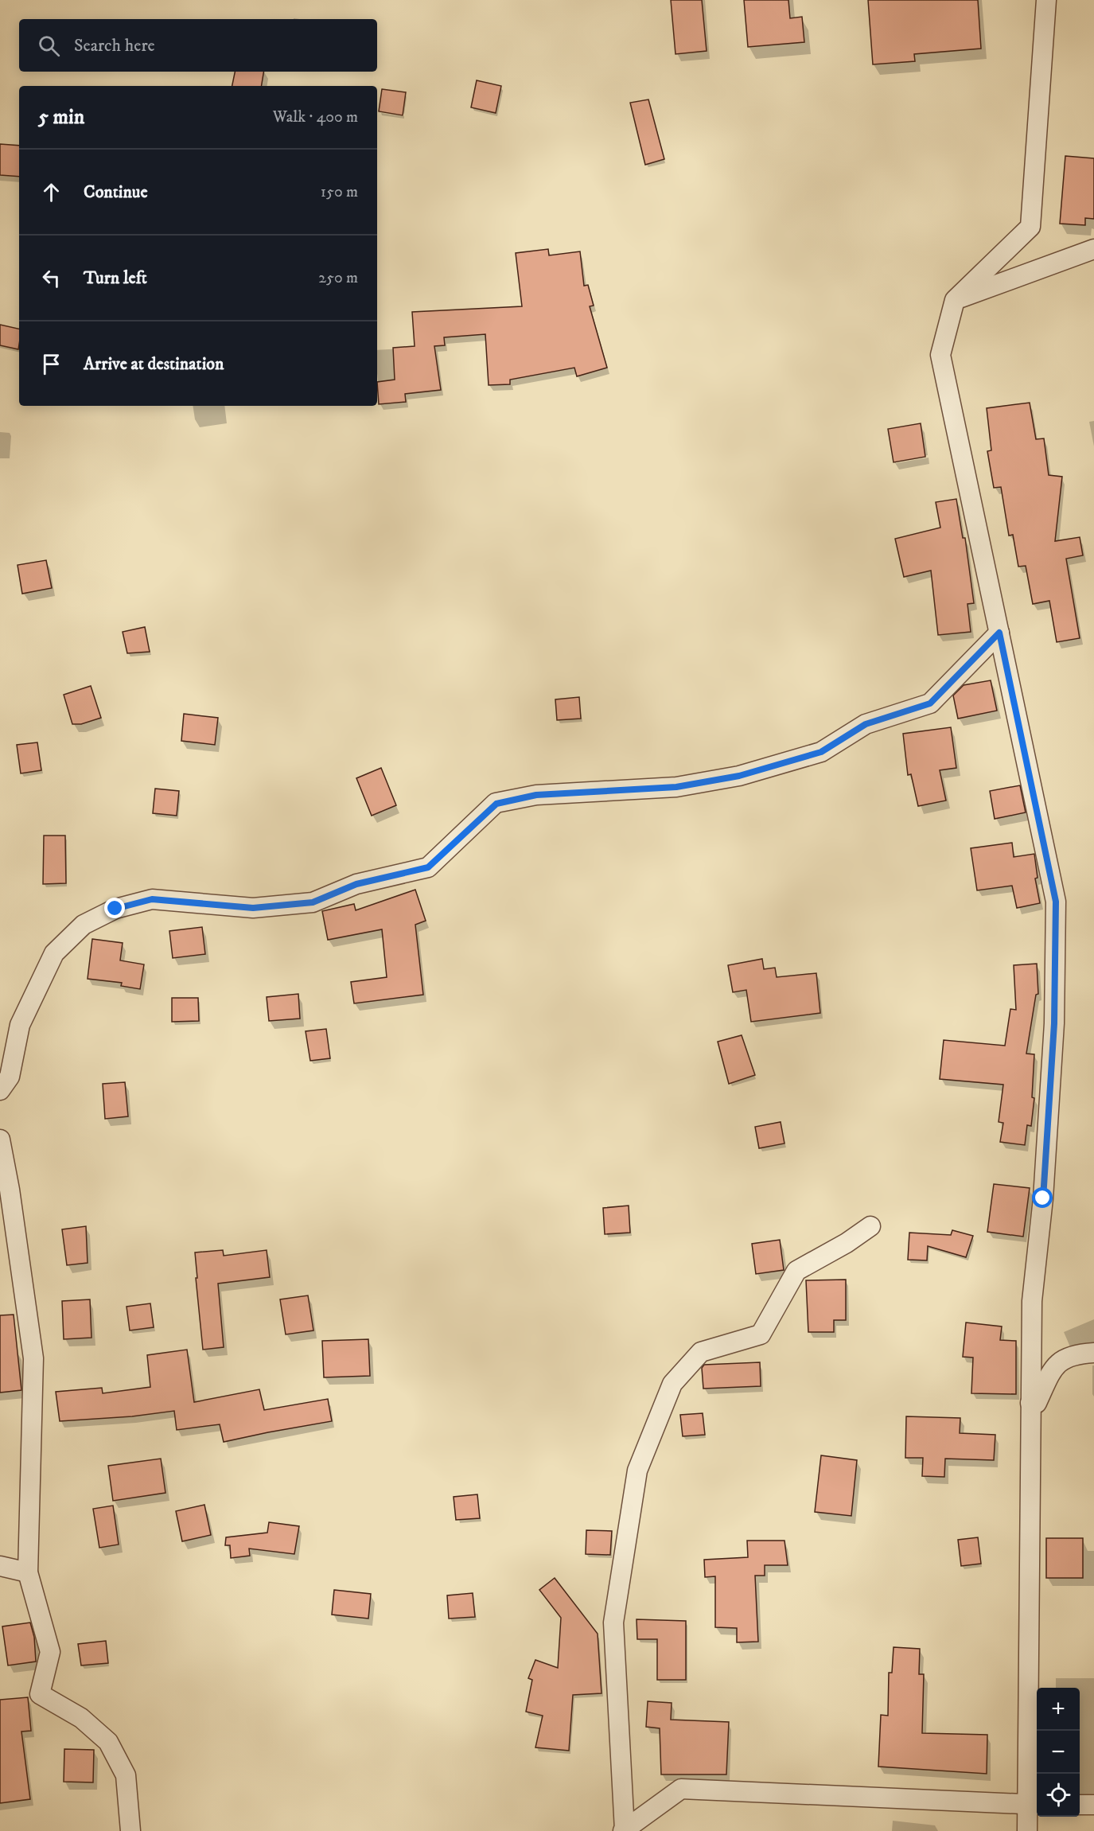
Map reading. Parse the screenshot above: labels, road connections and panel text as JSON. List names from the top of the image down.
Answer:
{
  "page": {
    "search": "Search here",
    "heading": ["5 min", "Walk · 400 m"],
    "list": [
      ["Continue", "150 m"],
      ["Turn left", "250 m"],
      "Arrive at destination"
    ],
    "map_buttons": ["+", "−"]
  }
}
